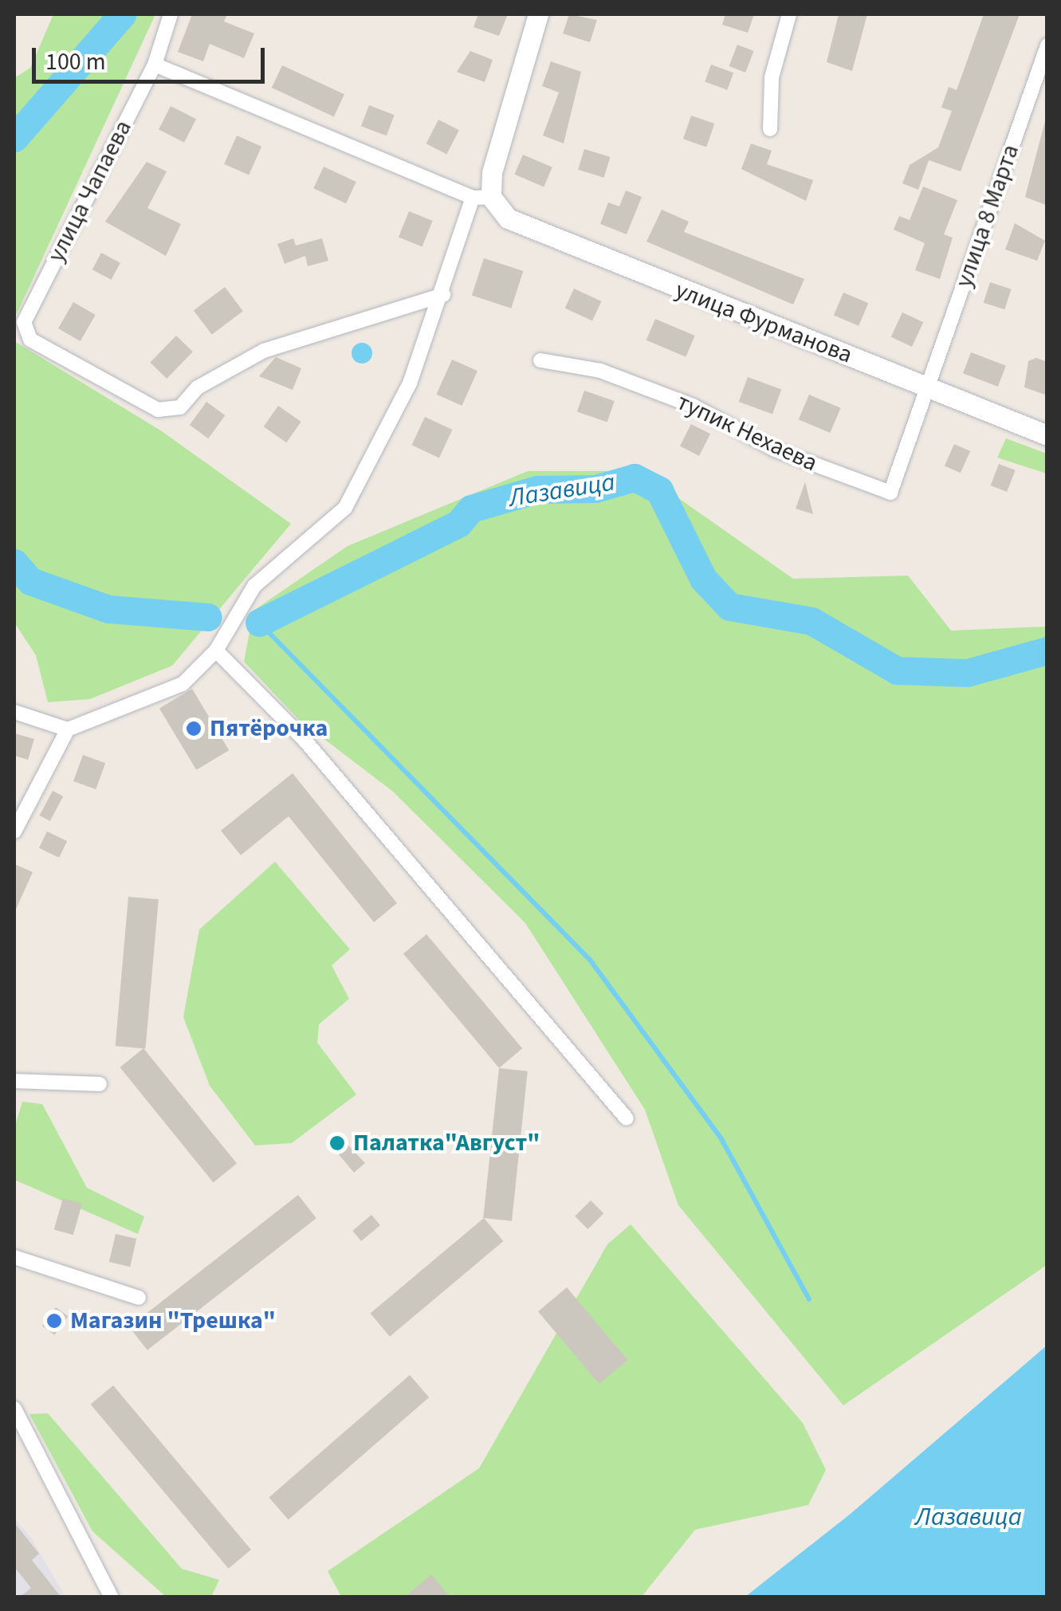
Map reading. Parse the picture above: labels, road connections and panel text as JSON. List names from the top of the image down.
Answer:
{
  "streets": {
    "main road": ["улица Фурманова"],
    "street": ["улица Чапаева", "улица 8 Марта", "тупик Нехаева"]
  },
  "crossings": [
    ["улица Чапаева", "улица Фурманова"],
    ["улица 8 Марта", "улица Фурманова"],
    ["улица 8 Марта", "тупик Нехаева"],
    ["улица Фурманова", "тупик Нехаева"]
  ],
  "water": ["Лазавица"],
  "places": ["Пятёрочка", "Палатка\"Август\"", "Магазин \"Трешка\""],
  "scale_bar": "100 m"
}
